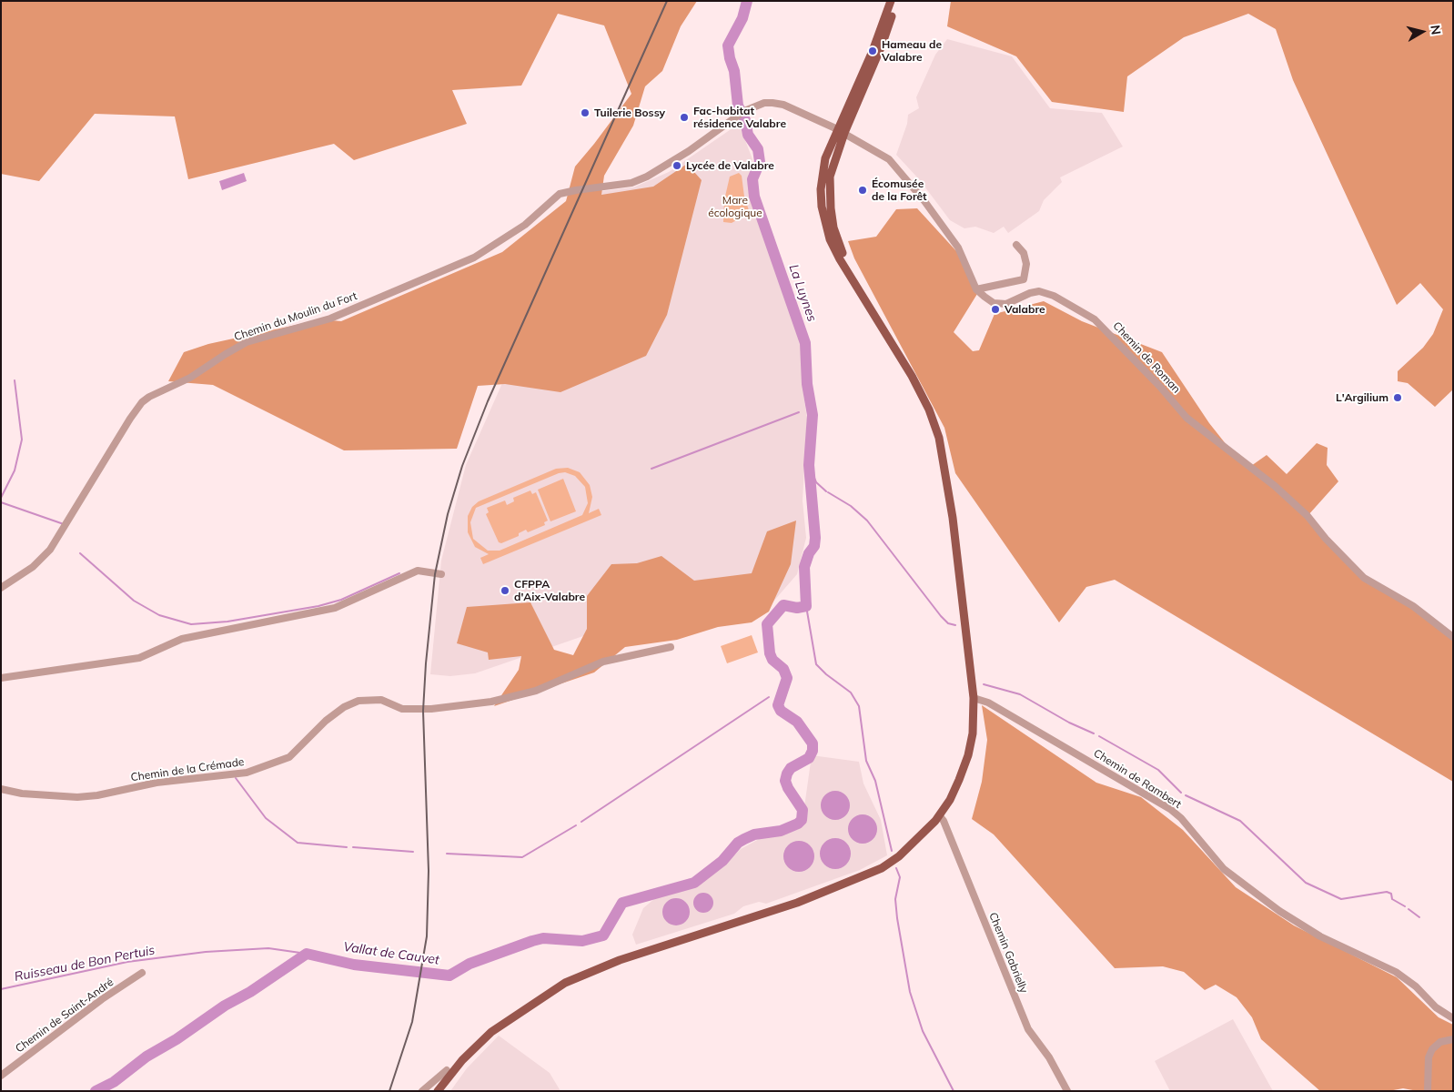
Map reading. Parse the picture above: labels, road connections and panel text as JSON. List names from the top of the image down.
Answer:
{
  "streets": {
    "street": [
      "Chemin du Moulin du Fort",
      "Chemin de Roman",
      "Chemin de la Crémade",
      "Chemin de Rambert",
      "Chemin Gabrielly",
      "Chemin de Saint-André"
    ]
  },
  "crossings": [
    ["Chemin du Moulin du Fort", "Chemin de Roman"]
  ],
  "water": ["La Luynes", "Vallat de Cauvet", "Ruisseau de Bon Pertuis"],
  "parks": ["Mare écologique"],
  "places": [
    "Hameau de Valabre",
    "Tuilerie Bossy",
    "Fac-habitat résidence Valabre",
    "Lycée de Valabre",
    "Écomusée de la Forêt",
    "Valabre",
    "L'Argilium",
    "CFPPA d'Aix-Valabre"
  ],
  "north": "right"
}
